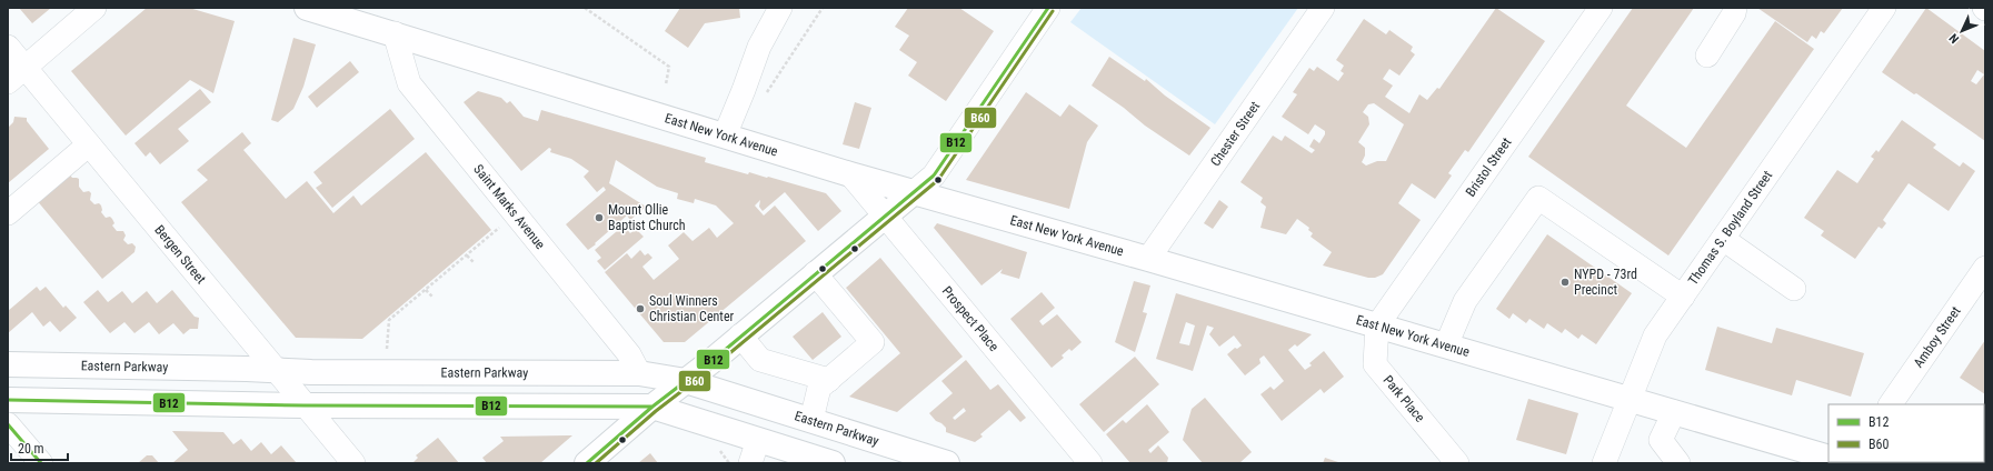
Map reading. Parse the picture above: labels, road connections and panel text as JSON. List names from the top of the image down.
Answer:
{
  "streets": {
    "main road": ["East New York Avenue", "Eastern Parkway"],
    "street": [
      "Chester Street",
      "Bristol Street",
      "Saint Marks Avenue",
      "Thomas S. Boyland Street",
      "Bergen Street",
      "Prospect Place",
      "Amboy Street",
      "Park Place"
    ]
  },
  "crossings": [
    ["Chester Street", "East New York Avenue"],
    ["East New York Avenue", "Bristol Street"],
    ["East New York Avenue", "Saint Marks Avenue"],
    ["East New York Avenue", "Thomas S. Boyland Street"],
    ["East New York Avenue", "Prospect Place"],
    ["East New York Avenue", "Park Place"],
    ["Bristol Street", "Park Place"],
    ["Saint Marks Avenue", "Eastern Parkway"],
    ["Bergen Street", "Eastern Parkway"]
  ],
  "places": ["Mount Ollie Baptist Church", "NYPD - 73rd Precinct", "Soul Winners Christian Center"],
  "lines": ["transit line B12", "transit line B60"],
  "legend": ["B12", "B60"],
  "scale_bar": "20 m",
  "north": "bottom left"
}
